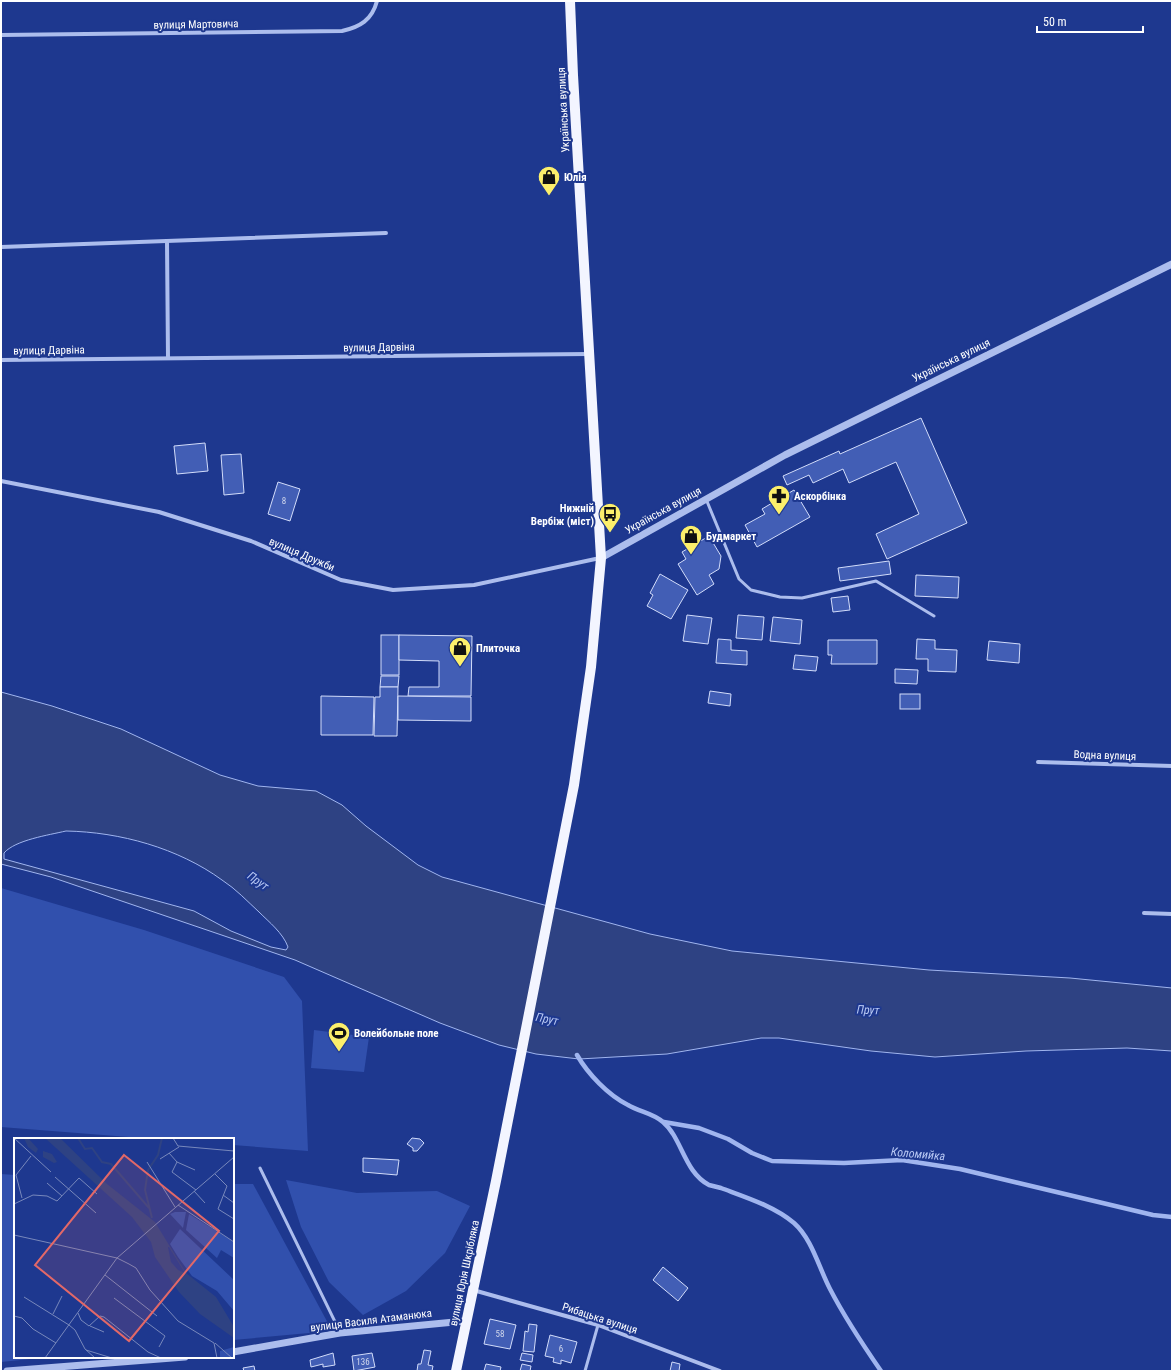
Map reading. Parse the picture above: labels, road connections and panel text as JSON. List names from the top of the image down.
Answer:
{
  "streets": {
    "main road": ["Українська вулиця", "вулиця Юрія Шкрібляка"],
    "street": [
      "вулиця Мартовича",
      "вулиця Дарвіна",
      "вулиця Дружби",
      "Водна вулиця",
      "Рибацька вулиця",
      "вулиця Василя Атаманюка"
    ]
  },
  "crossings": [
    ["Українська вулиця", "вулиця Дарвіна"],
    ["Українська вулиця", "вулиця Дружби"],
    ["Українська вулиця", "вулиця Юрія Шкрібляка"],
    ["вулиця Дружби", "вулиця Юрія Шкрібляка"],
    ["вулиця Юрія Шкрібляка", "Рибацька вулиця"],
    ["вулиця Юрія Шкрібляка", "вулиця Василя Атаманюка"]
  ],
  "water": ["Прут", "Коломийка"],
  "places": {
    "shop": ["Юлія", "Будмаркет", "Плиточка"],
    "pharmacy": ["Аскорбінка"],
    "bus stop": ["Нижній Вербіж (міст)"],
    "sports": ["Волейбольне поле"]
  },
  "house_numbers": [
    "8",
    "58",
    "6",
    "136"
  ],
  "scale_bar": "50 m"
}
